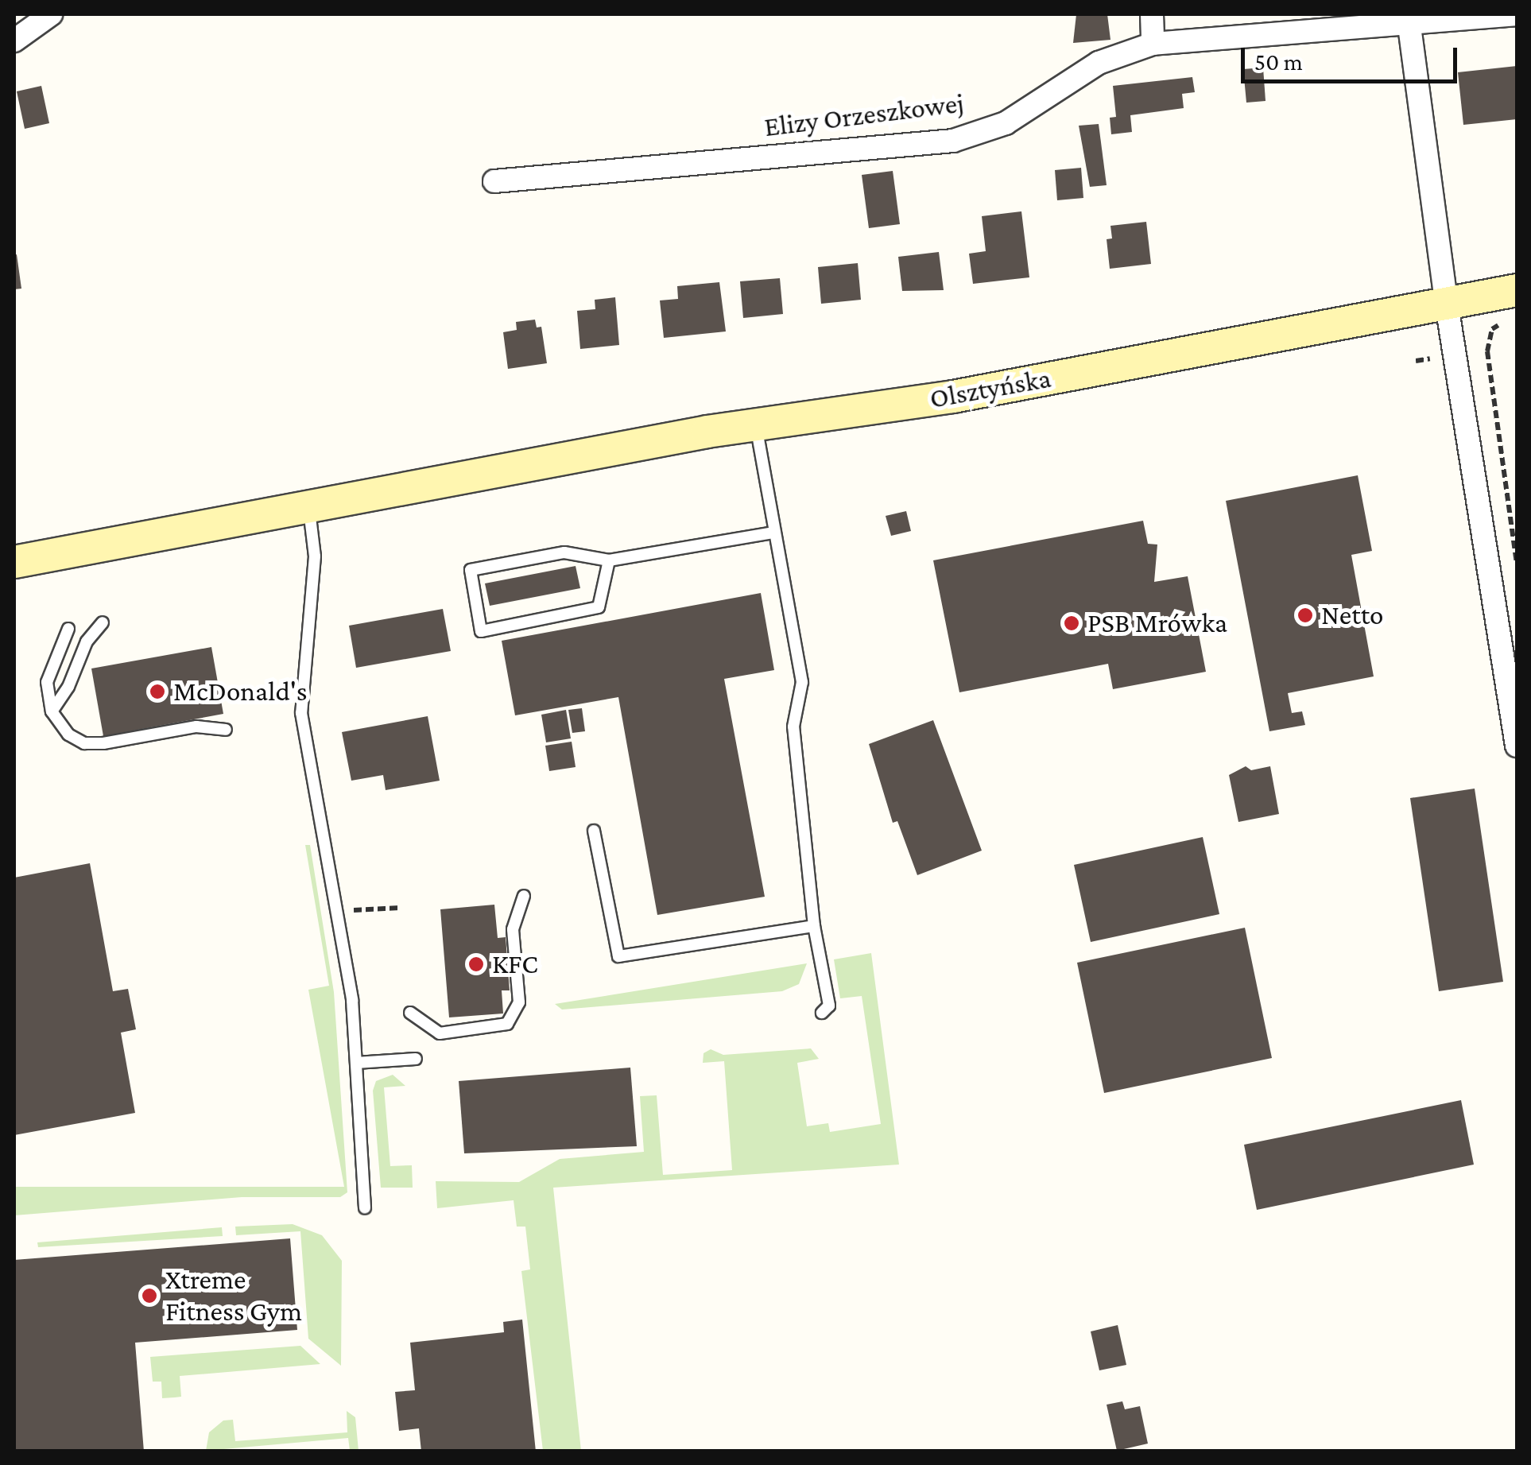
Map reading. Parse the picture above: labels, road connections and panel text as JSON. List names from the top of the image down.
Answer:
{
  "streets": {
    "street": ["Elizy Orzeszkowej", "Olsztyńska"]
  },
  "places": [
    "Netto",
    "PSB Mrówka",
    "McDonald's",
    "KFC",
    "Xtreme Fitness Gym"
  ],
  "scale_bar": "50 m"
}
